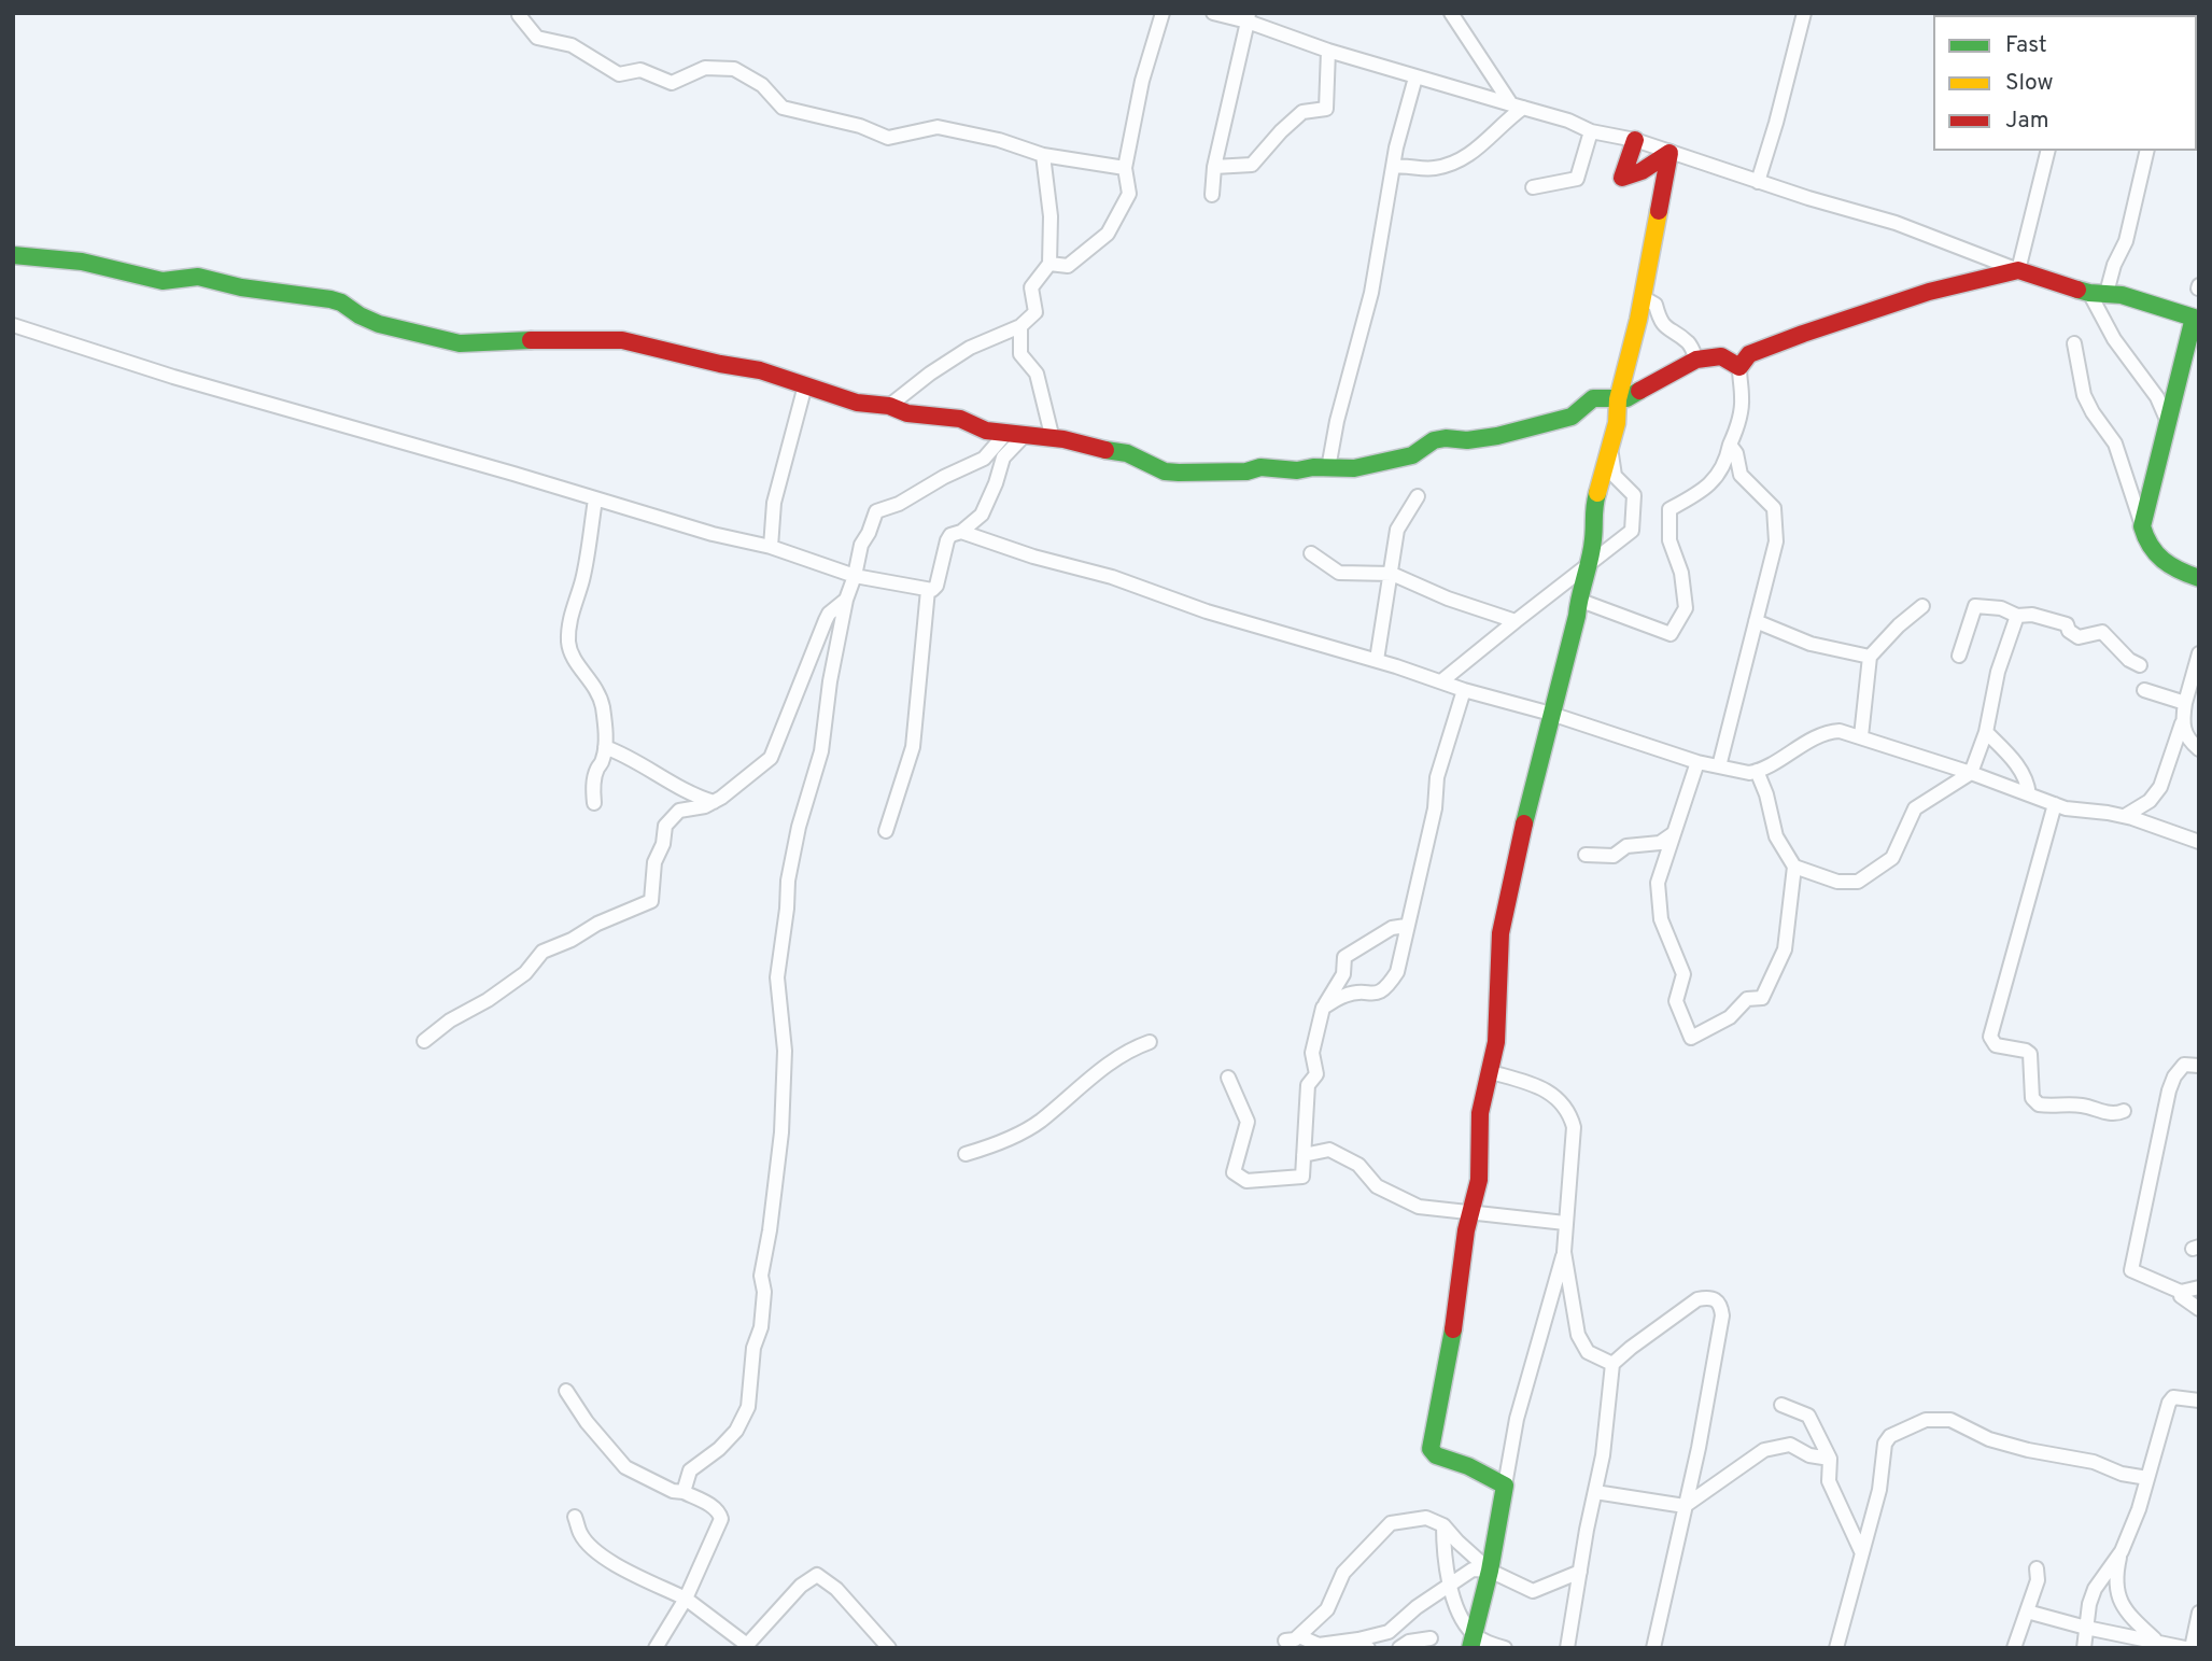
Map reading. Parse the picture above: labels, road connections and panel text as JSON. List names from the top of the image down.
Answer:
{
  "legend": ["Fast", "Slow", "Jam"]
}
